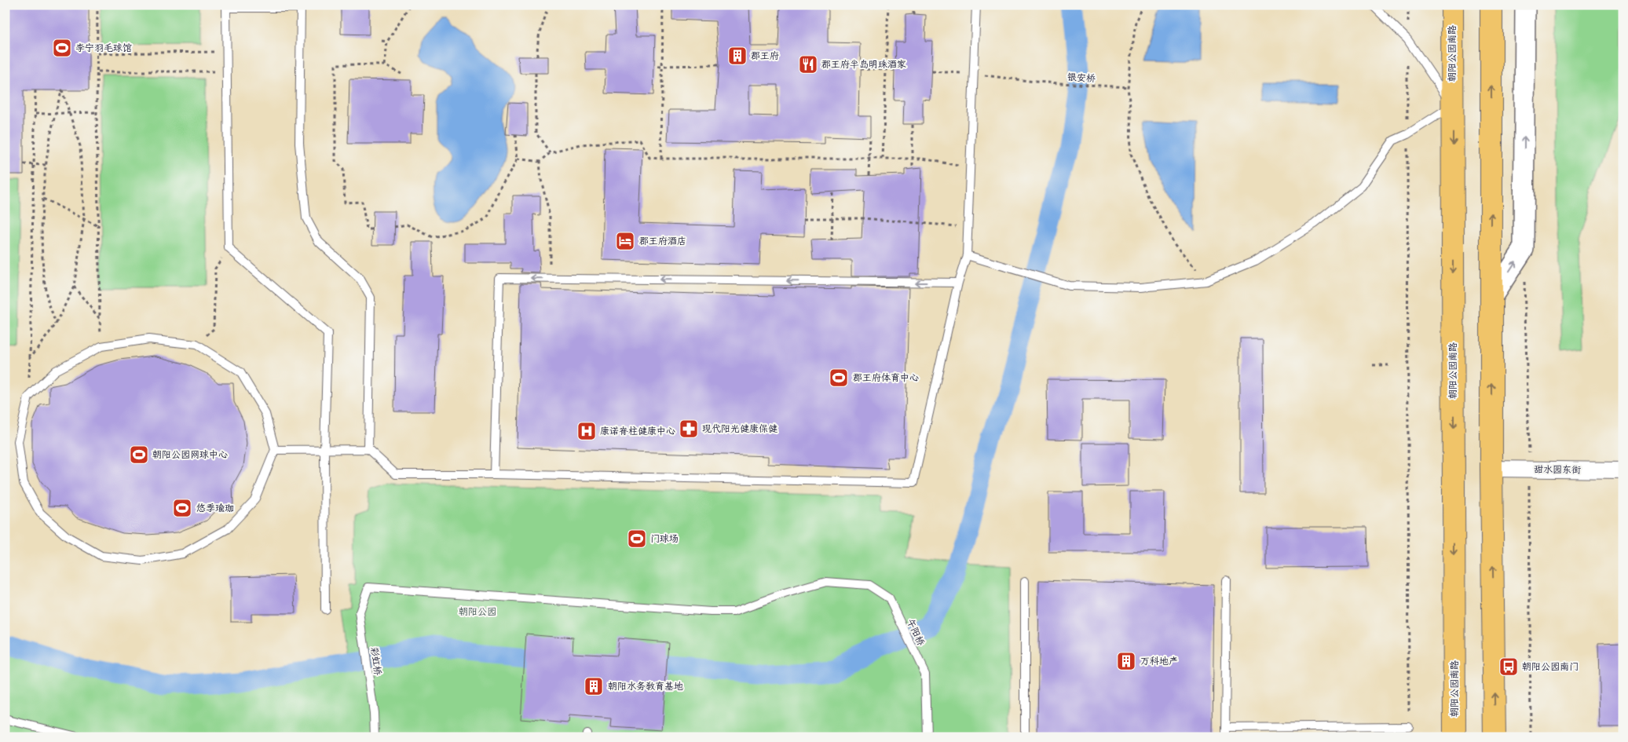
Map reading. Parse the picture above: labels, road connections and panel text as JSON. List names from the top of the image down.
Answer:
{
  "streets": {
    "main road": ["朝阳公园南路"],
    "street": ["甜水园东街"],
    "lane": ["午阳桥", "彩虹桥"],
    "path": ["银安桥"]
  },
  "crossings": [
    ["午阳桥", "彩虹桥"]
  ],
  "parks": ["朝阳公园"],
  "places": {
    "sports": [
      "李宁羽毛球馆",
      "郡王府体育中心",
      "朝阳公园网球中心",
      "悠季瑜珈",
      "门球场"
    ],
    "building": ["郡王府", "万科地产", "朝阳水务教育基地"],
    "restaurant": ["郡王府半岛明珠酒家"],
    "hotel": ["郡王府酒店"],
    "pharmacy": ["现代阳光健康保健"],
    "hospital": ["康诺脊柱健康中心"],
    "bus stop": ["朝阳公园南门"]
  }
}
